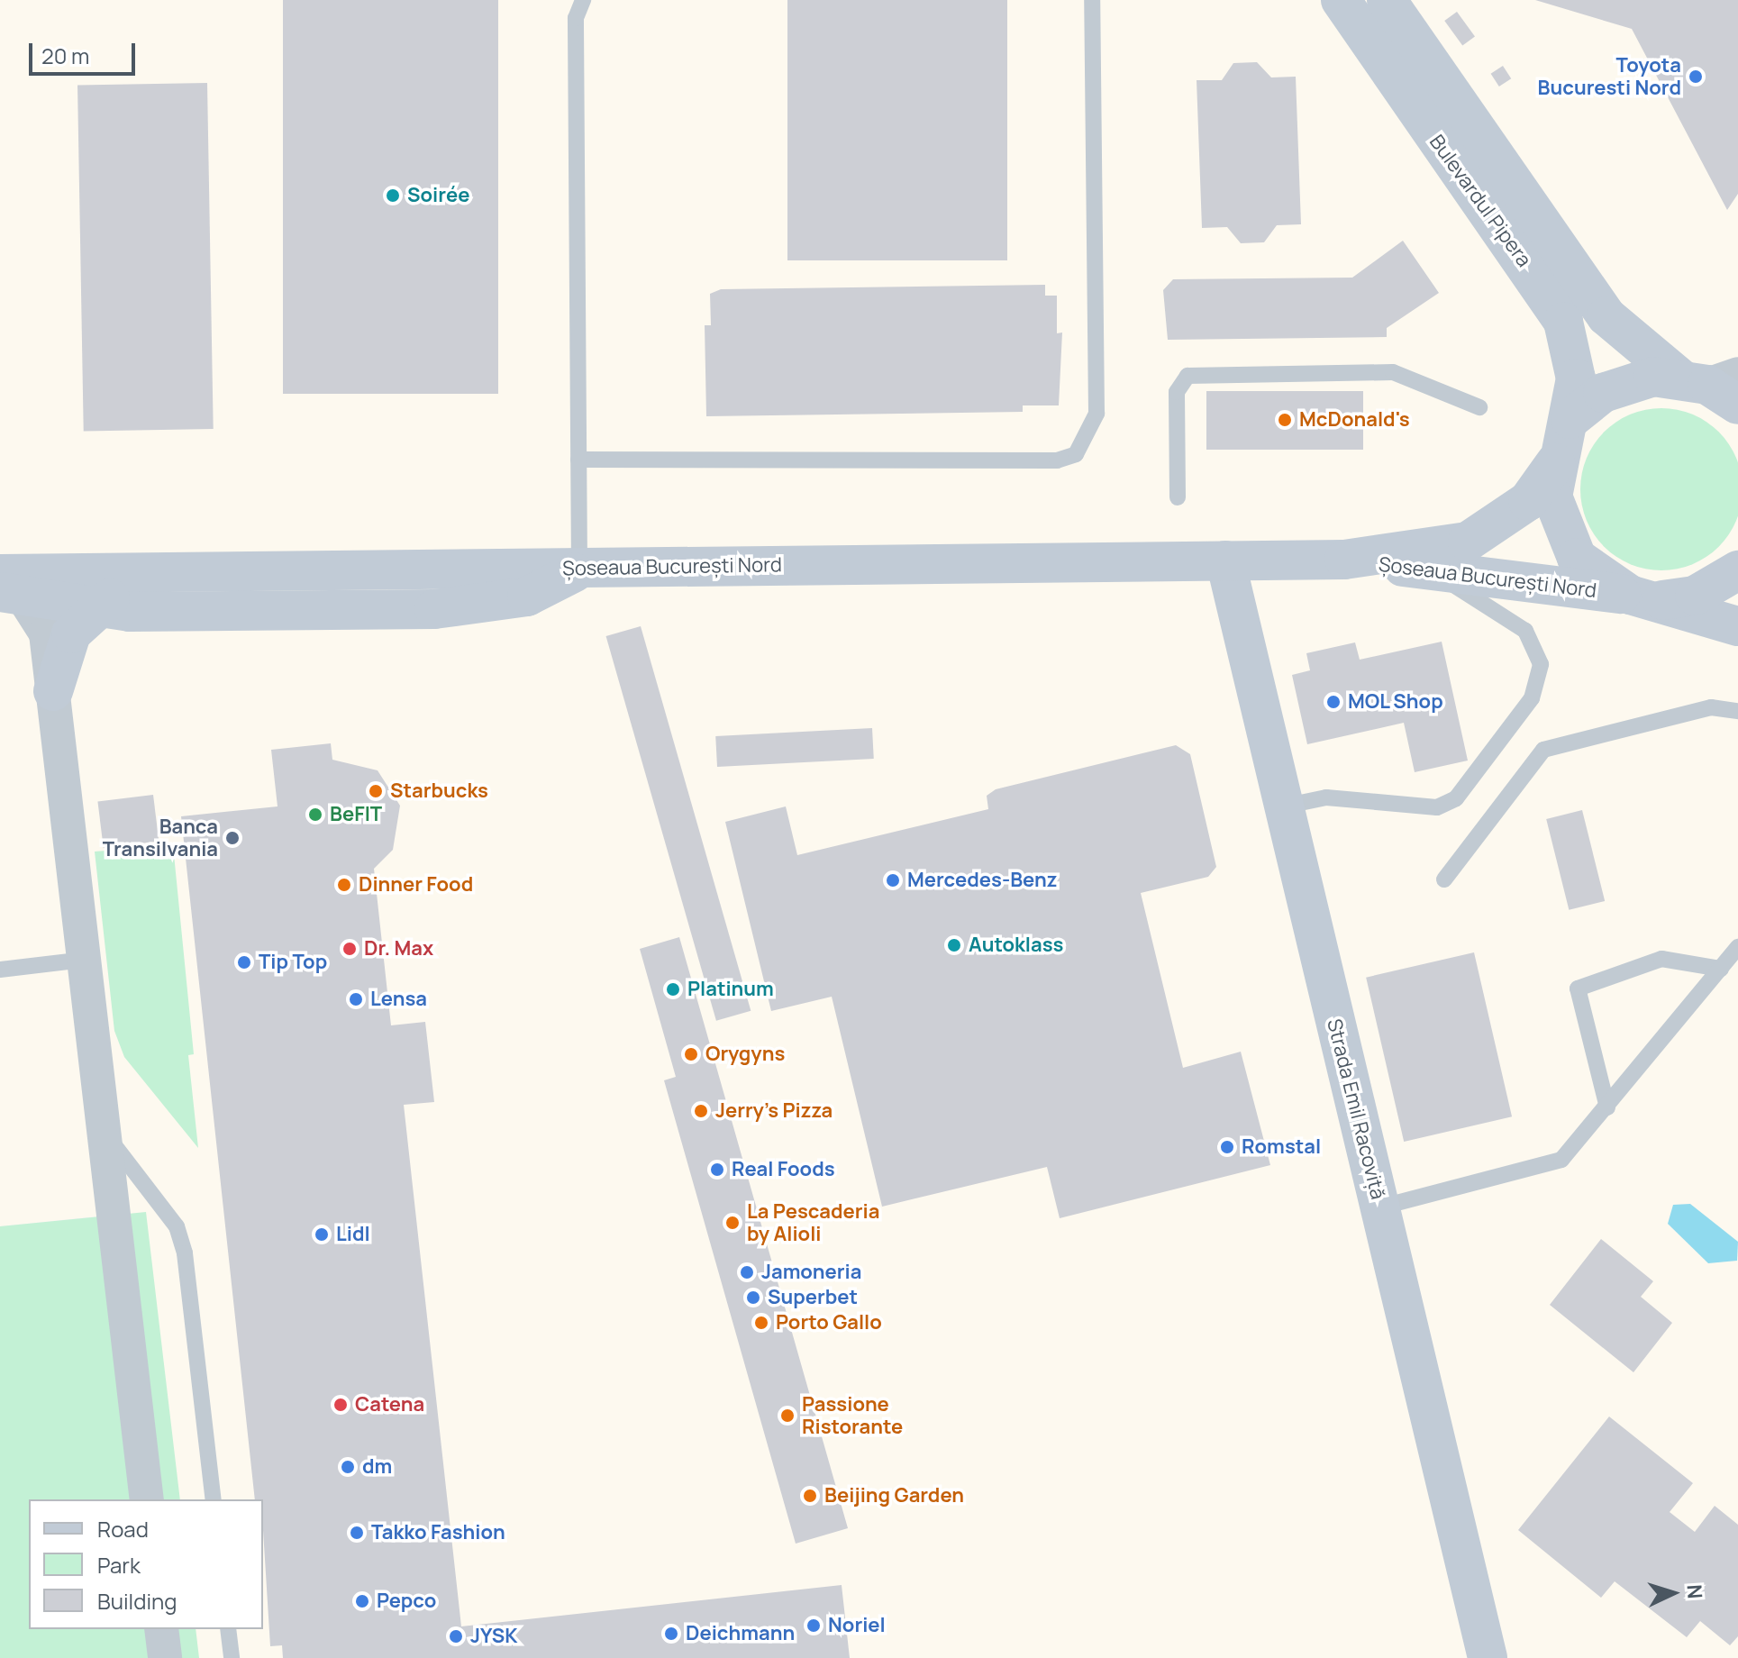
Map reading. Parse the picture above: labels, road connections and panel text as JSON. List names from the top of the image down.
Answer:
{
  "streets": {
    "main road": ["Bulevardul Pipera", "Șoseaua București Nord", "Strada Emil Racoviță"]
  },
  "crossings": [
    ["Bulevardul Pipera", "Șoseaua București Nord"],
    ["Șoseaua București Nord", "Strada Emil Racoviță"]
  ],
  "places": [
    "Toyota Bucuresti Nord",
    "Soirée",
    "McDonald's",
    "MOL Shop",
    "Starbucks",
    "BeFIT",
    "Banca Transilvania",
    "Mercedes-Benz",
    "Dinner Food",
    "Autoklass",
    "Dr. Max",
    "Tip Top",
    "Platinum",
    "Lensa",
    "Orygyns",
    "Jerry's Pizza",
    "Romstal",
    "Real Foods",
    "La Pescaderia by Alioli",
    "Lidl",
    "Jamoneria",
    "Superbet",
    "Porto Gallo",
    "Catena",
    "Passione Ristorante",
    "dm",
    "Beijing Garden",
    "Takko Fashion",
    "Pepco",
    "Noriel",
    "Deichmann",
    "JYSK"
  ],
  "legend": ["Road", "Park", "Building"],
  "scale_bar": "20 m",
  "north": "right"
}
